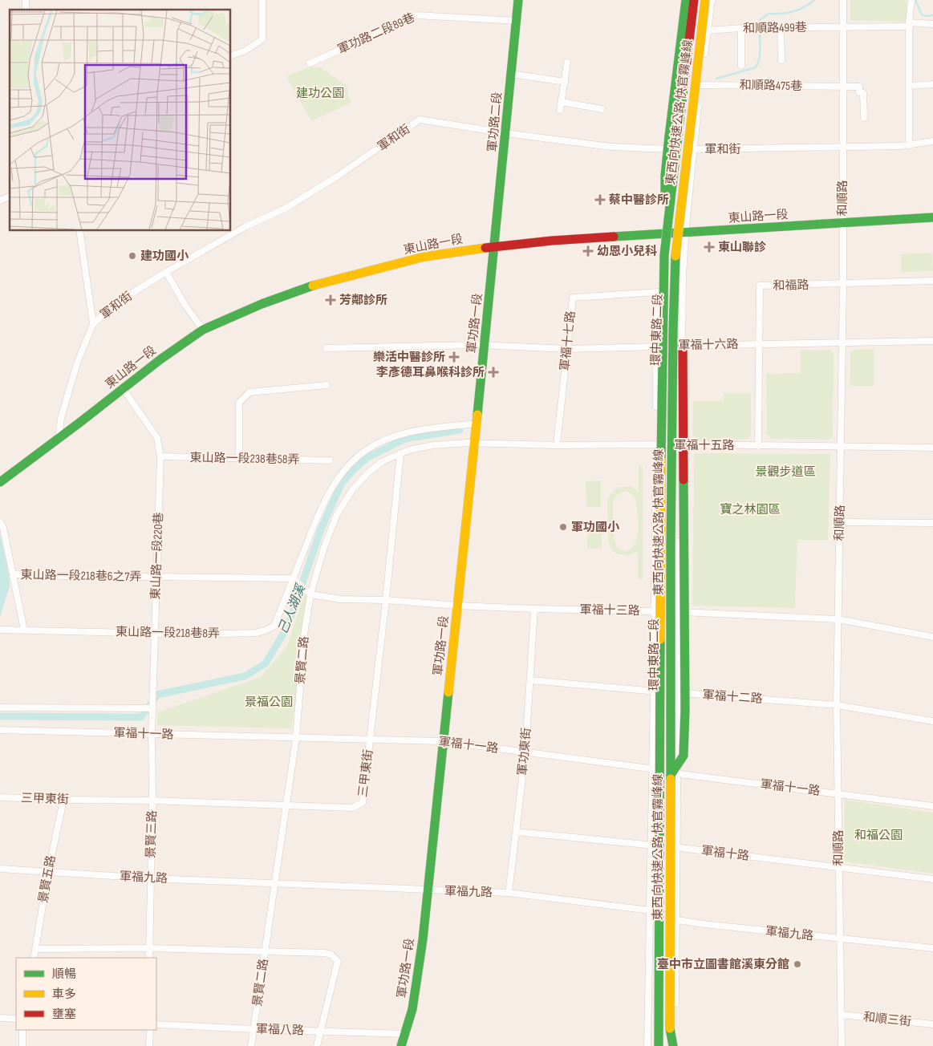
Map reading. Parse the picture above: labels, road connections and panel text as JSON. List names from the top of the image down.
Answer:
{
  "streets": {
    "main road": [
      "東西向快速公路 快官霧峰線",
      "軍功路二段",
      "東山路一段",
      "軍功路一段"
    ],
    "street": [
      "和順路499巷",
      "軍功路二段89巷",
      "和順路475巷",
      "軍和街",
      "和順路",
      "和福路",
      "環中東路二段",
      "軍福十七路",
      "軍福十六路",
      "軍福十五路",
      "東山路一段238巷58弄",
      "東山路一段220巷",
      "東山路一段218巷6之7弄",
      "軍福十三路",
      "東山路一段218巷8弄",
      "景賢二路",
      "軍福十二路",
      "軍福十一路",
      "軍功東街",
      "三甲東街",
      "景賢三路",
      "軍福十路",
      "軍福九路",
      "景賢五路",
      "和順三街",
      "軍福八路"
    ]
  },
  "crossings": [
    ["和順路499巷", "和順路"],
    ["和順路499巷", "環中東路二段"],
    ["軍功路二段89巷", "軍功路二段"],
    ["和順路475巷", "和順路"],
    ["和順路475巷", "環中東路二段"],
    ["東西向快速公路 快官霧峰線", "東山路一段"],
    ["東西向快速公路 快官霧峰線", "環中東路二段"],
    ["東西向快速公路 快官霧峰線", "軍福十一路"],
    ["軍功路二段", "軍和街"],
    ["軍功路二段", "東山路一段"],
    ["軍功路二段", "軍功路一段"],
    ["軍和街", "和順路"],
    ["軍和街", "東山路一段"],
    ["軍和街", "環中東路二段"],
    ["和順路", "東山路一段"],
    ["和順路", "和福路"],
    ["和順路", "軍福十六路"],
    ["和順路", "軍福十五路"],
    ["和順路", "軍福十三路"],
    ["和順路", "軍福十二路"],
    ["和順路", "軍福十一路"],
    ["和順路", "軍福十路"],
    ["和順路", "軍福九路"],
    ["和順路", "和順三街"],
    ["東山路一段", "軍功路一段"],
    ["東山路一段", "環中東路二段"],
    ["東山路一段", "東山路一段220巷"],
    ["和福路", "軍福十六路"],
    ["和福路", "軍福十五路"],
    ["軍功路一段", "軍福十六路"],
    ["軍功路一段", "軍福十五路"],
    ["軍功路一段", "軍福十三路"],
    ["軍功路一段", "東山路一段218巷8弄"],
    ["軍功路一段", "景賢二路"],
    ["軍功路一段", "軍福十一路"],
    ["軍功路一段", "軍福九路"],
    ["軍功路一段", "軍福八路"],
    ["環中東路二段", "軍福十七路"],
    ["環中東路二段", "軍福十六路"],
    ["環中東路二段", "軍福十五路"],
    ["環中東路二段", "軍福十三路"],
    ["環中東路二段", "軍福十二路"],
    ["環中東路二段", "軍福十一路"],
    ["環中東路二段", "軍福十路"],
    ["環中東路二段", "軍福九路"],
    ["軍福十七路", "軍福十六路"],
    ["軍福十七路", "軍福十五路"],
    ["軍福十五路", "景賢二路"],
    ["東山路一段238巷58弄", "東山路一段220巷"],
    ["東山路一段220巷", "東山路一段218巷6之7弄"],
    ["東山路一段220巷", "東山路一段218巷8弄"],
    ["東山路一段220巷", "軍福十一路"],
    ["東山路一段220巷", "景賢三路"],
    ["東山路一段218巷6之7弄", "東山路一段218巷8弄"],
    ["軍福十三路", "景賢二路"],
    ["軍福十三路", "軍功東街"],
    ["軍福十三路", "三甲東街"],
    ["景賢二路", "軍福十一路"],
    ["景賢二路", "三甲東街"],
    ["景賢二路", "軍福九路"],
    ["景賢二路", "軍福八路"],
    ["軍福十二路", "軍功東街"],
    ["軍福十一路", "軍功東街"],
    ["軍福十一路", "三甲東街"],
    ["軍福十一路", "景賢三路"],
    ["軍功東街", "軍福十路"],
    ["軍功東街", "軍福九路"],
    ["三甲東街", "景賢三路"],
    ["三甲東街", "景賢五路"],
    ["景賢三路", "軍福九路"],
    ["軍福九路", "景賢五路"]
  ],
  "water": ["己人湖溪"],
  "parks": [
    "建功公園",
    "景觀步道區",
    "寶之林園區",
    "景福公園",
    "和福公園"
  ],
  "places": {
    "health": [
      "蔡中醫診所",
      "東山聯診",
      "幼恩小兒科",
      "芳鄰診所",
      "樂活中醫診所",
      "李彥德耳鼻喉科診所"
    ],
    "other": ["建功國小", "軍功國小", "臺中市立圖書館溪東分館"]
  },
  "legend": ["順暢", "車多", "壅塞"]
}
